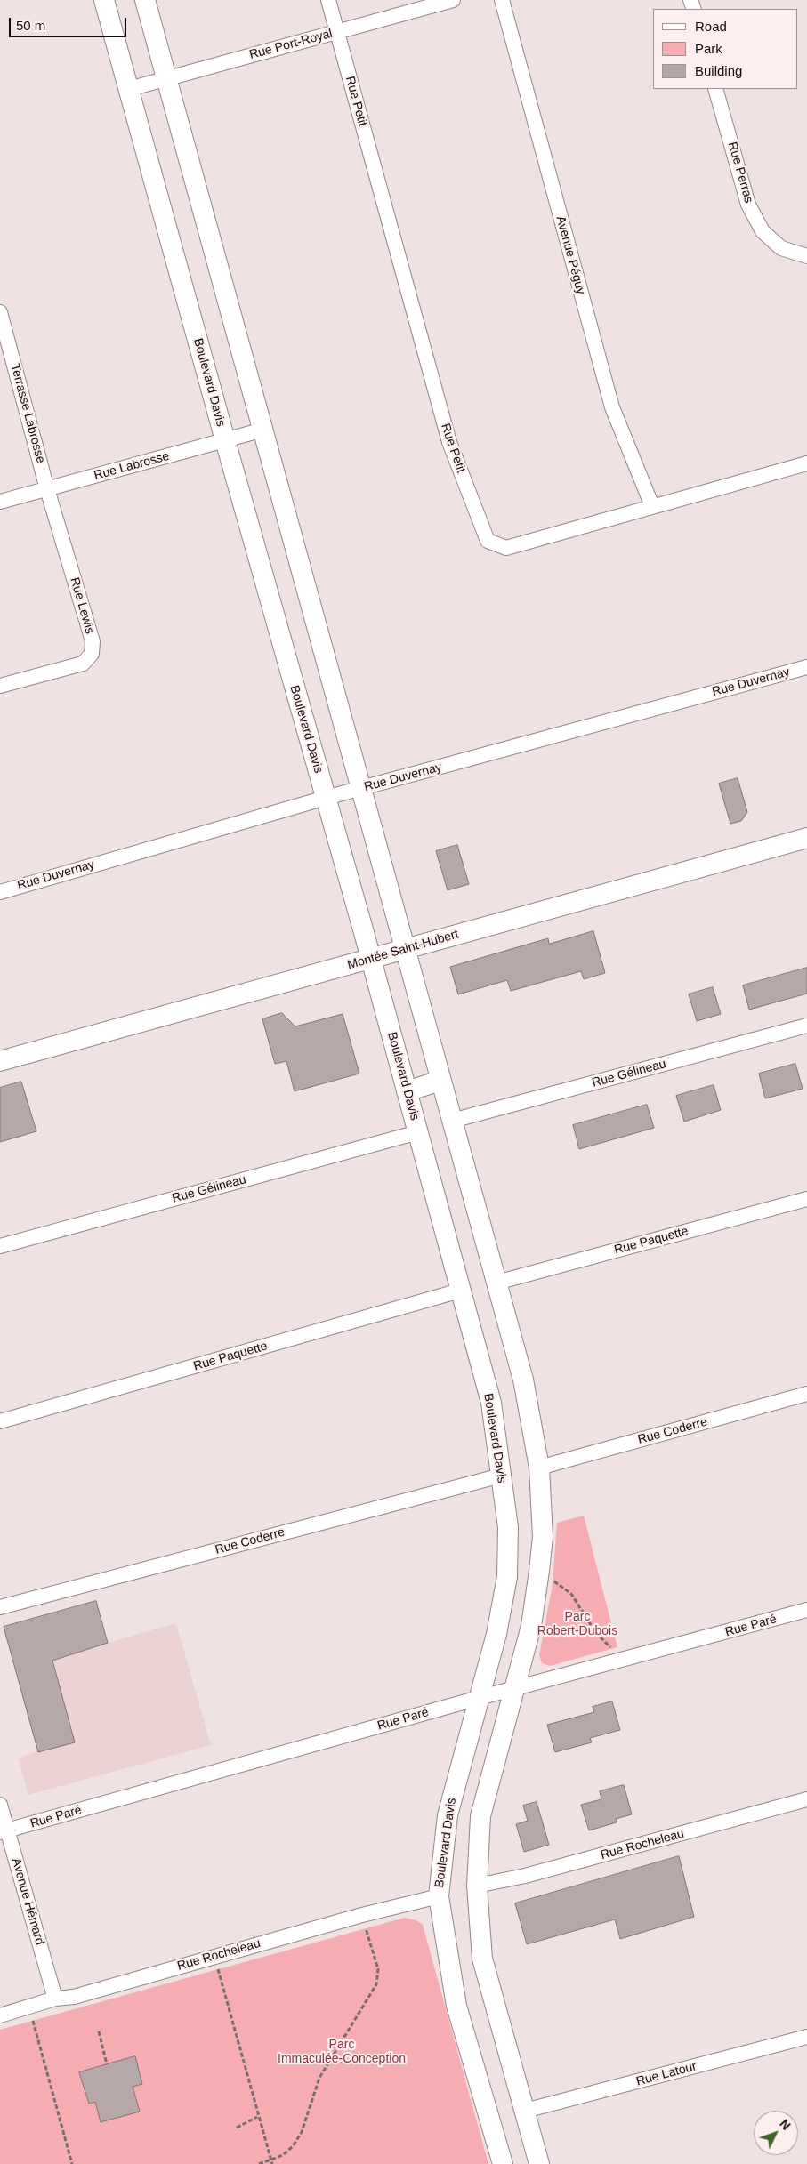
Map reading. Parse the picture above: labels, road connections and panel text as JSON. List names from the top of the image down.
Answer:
{
  "streets": {
    "street": [
      "Rue Port-Royal",
      "Rue Petit",
      "Rue Perras",
      "Avenue Péguy",
      "Boulevard Davis",
      "Terrasse Labrosse",
      "Rue Labrosse",
      "Rue Lewis",
      "Rue Duvernay",
      "Montée Saint-Hubert",
      "Rue Gélineau",
      "Rue Paquette",
      "Rue Coderre",
      "Rue Paré",
      "Rue Rocheleau",
      "Avenue Hémard",
      "Rue Latour"
    ]
  },
  "crossings": [
    ["Rue Port-Royal", "Rue Petit"],
    ["Rue Port-Royal", "Boulevard Davis"],
    ["Rue Petit", "Avenue Péguy"],
    ["Boulevard Davis", "Rue Labrosse"],
    ["Boulevard Davis", "Rue Duvernay"],
    ["Boulevard Davis", "Montée Saint-Hubert"],
    ["Boulevard Davis", "Rue Gélineau"],
    ["Boulevard Davis", "Rue Paquette"],
    ["Boulevard Davis", "Rue Coderre"],
    ["Boulevard Davis", "Rue Paré"],
    ["Boulevard Davis", "Rue Rocheleau"],
    ["Terrasse Labrosse", "Rue Labrosse"],
    ["Terrasse Labrosse", "Rue Lewis"],
    ["Rue Labrosse", "Rue Lewis"],
    ["Rue Paré", "Avenue Hémard"],
    ["Rue Rocheleau", "Avenue Hémard"]
  ],
  "parks": ["Parc Robert-Dubois", "Parc Immaculée-Conception"],
  "legend": ["Road", "Park", "Building"],
  "scale_bar": "50 m",
  "north": "top right"
}
